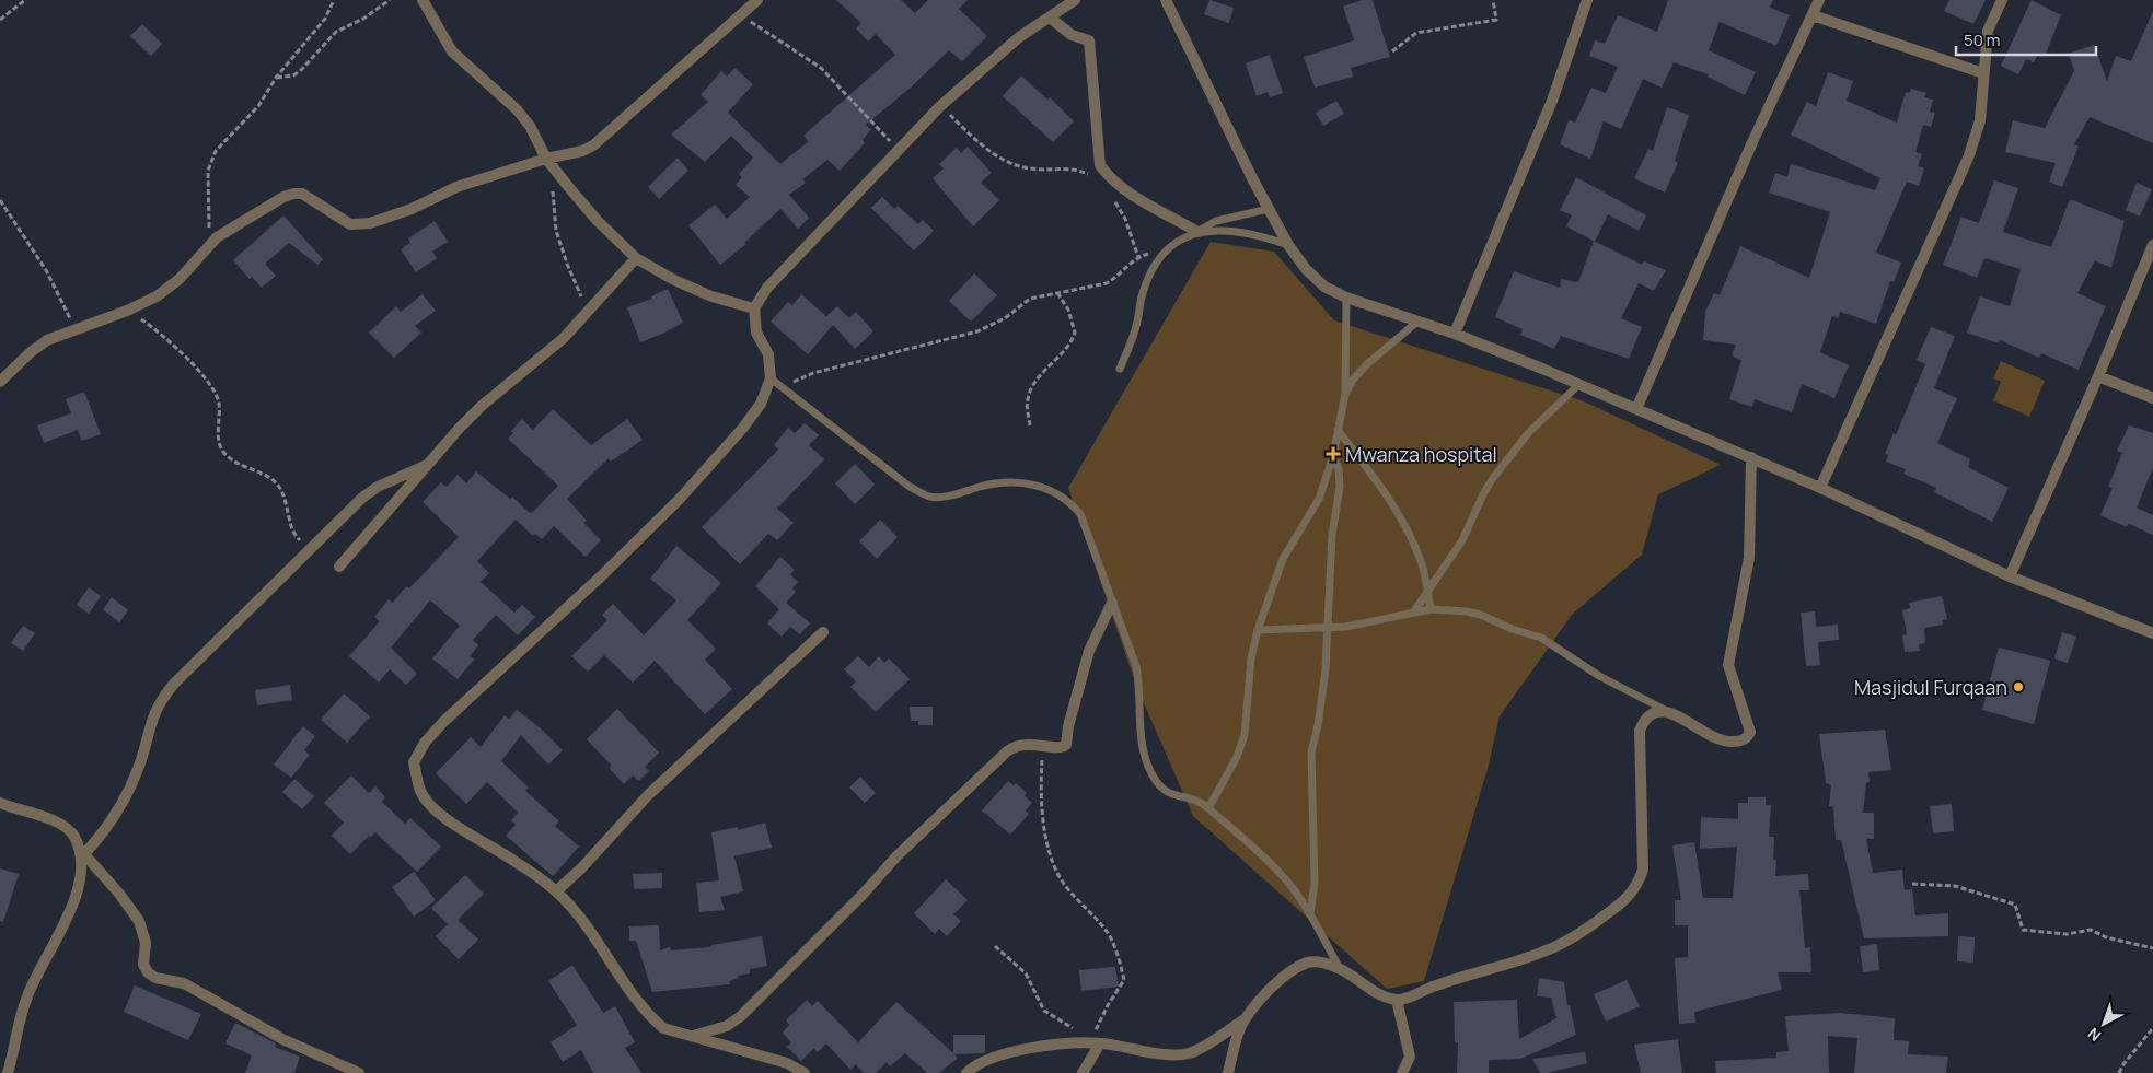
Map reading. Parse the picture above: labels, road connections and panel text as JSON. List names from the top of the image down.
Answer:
{
  "places": {
    "health": ["Mwanza hospital"],
    "other": ["Masjidul Furqaan"]
  },
  "scale_bar": "50 m",
  "north": "bottom left"
}
